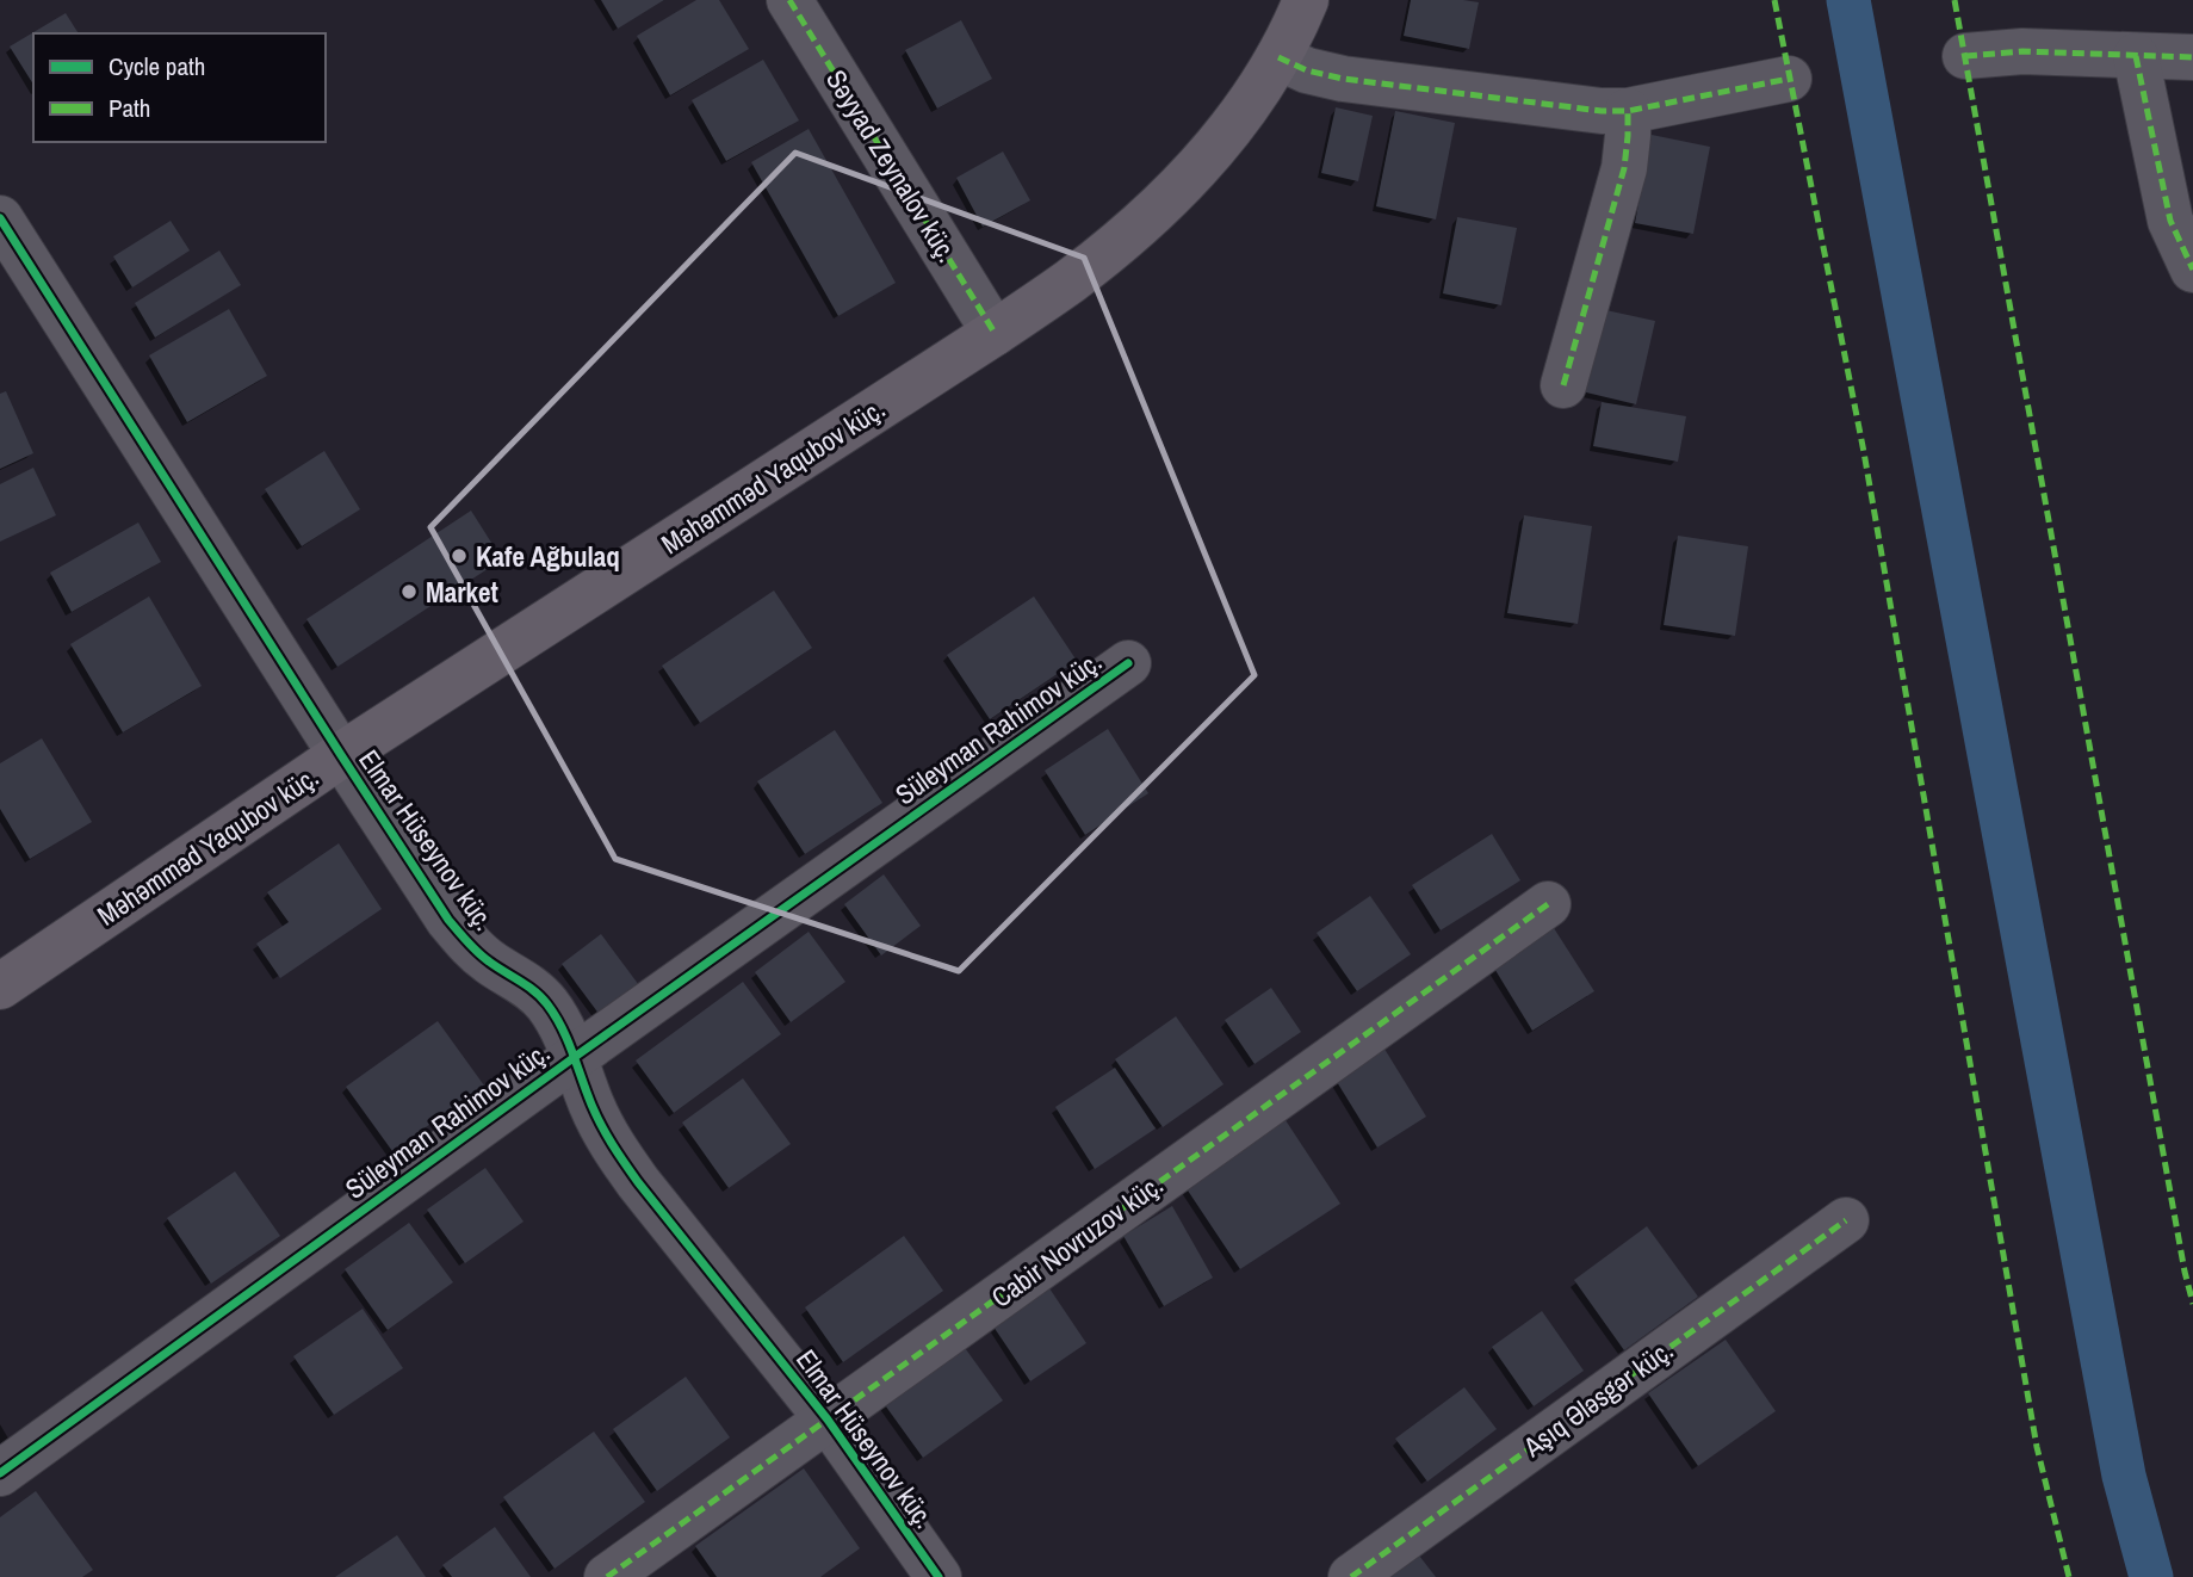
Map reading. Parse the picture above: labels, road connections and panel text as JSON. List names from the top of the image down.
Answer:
{
  "streets": {
    "main road": ["Məhəmməd Yaqubov küç."],
    "street": [
      "Səyyad Zeynalov küç.",
      "Süleyman Rahimov küç.",
      "Elmar Hüseynov küç.",
      "Cabir Novruzov küç.",
      "Aşıq Ələsgər küç."
    ]
  },
  "crossings": [
    ["Səyyad Zeynalov küç.", "Məhəmməd Yaqubov küç."],
    ["Məhəmməd Yaqubov küç.", "Elmar Hüseynov küç."],
    ["Süleyman Rahimov küç.", "Elmar Hüseynov küç."],
    ["Elmar Hüseynov küç.", "Cabir Novruzov küç."]
  ],
  "places": ["Kafe Ağbulaq", "Market"],
  "legend": ["Cycle path", "Path"]
}
